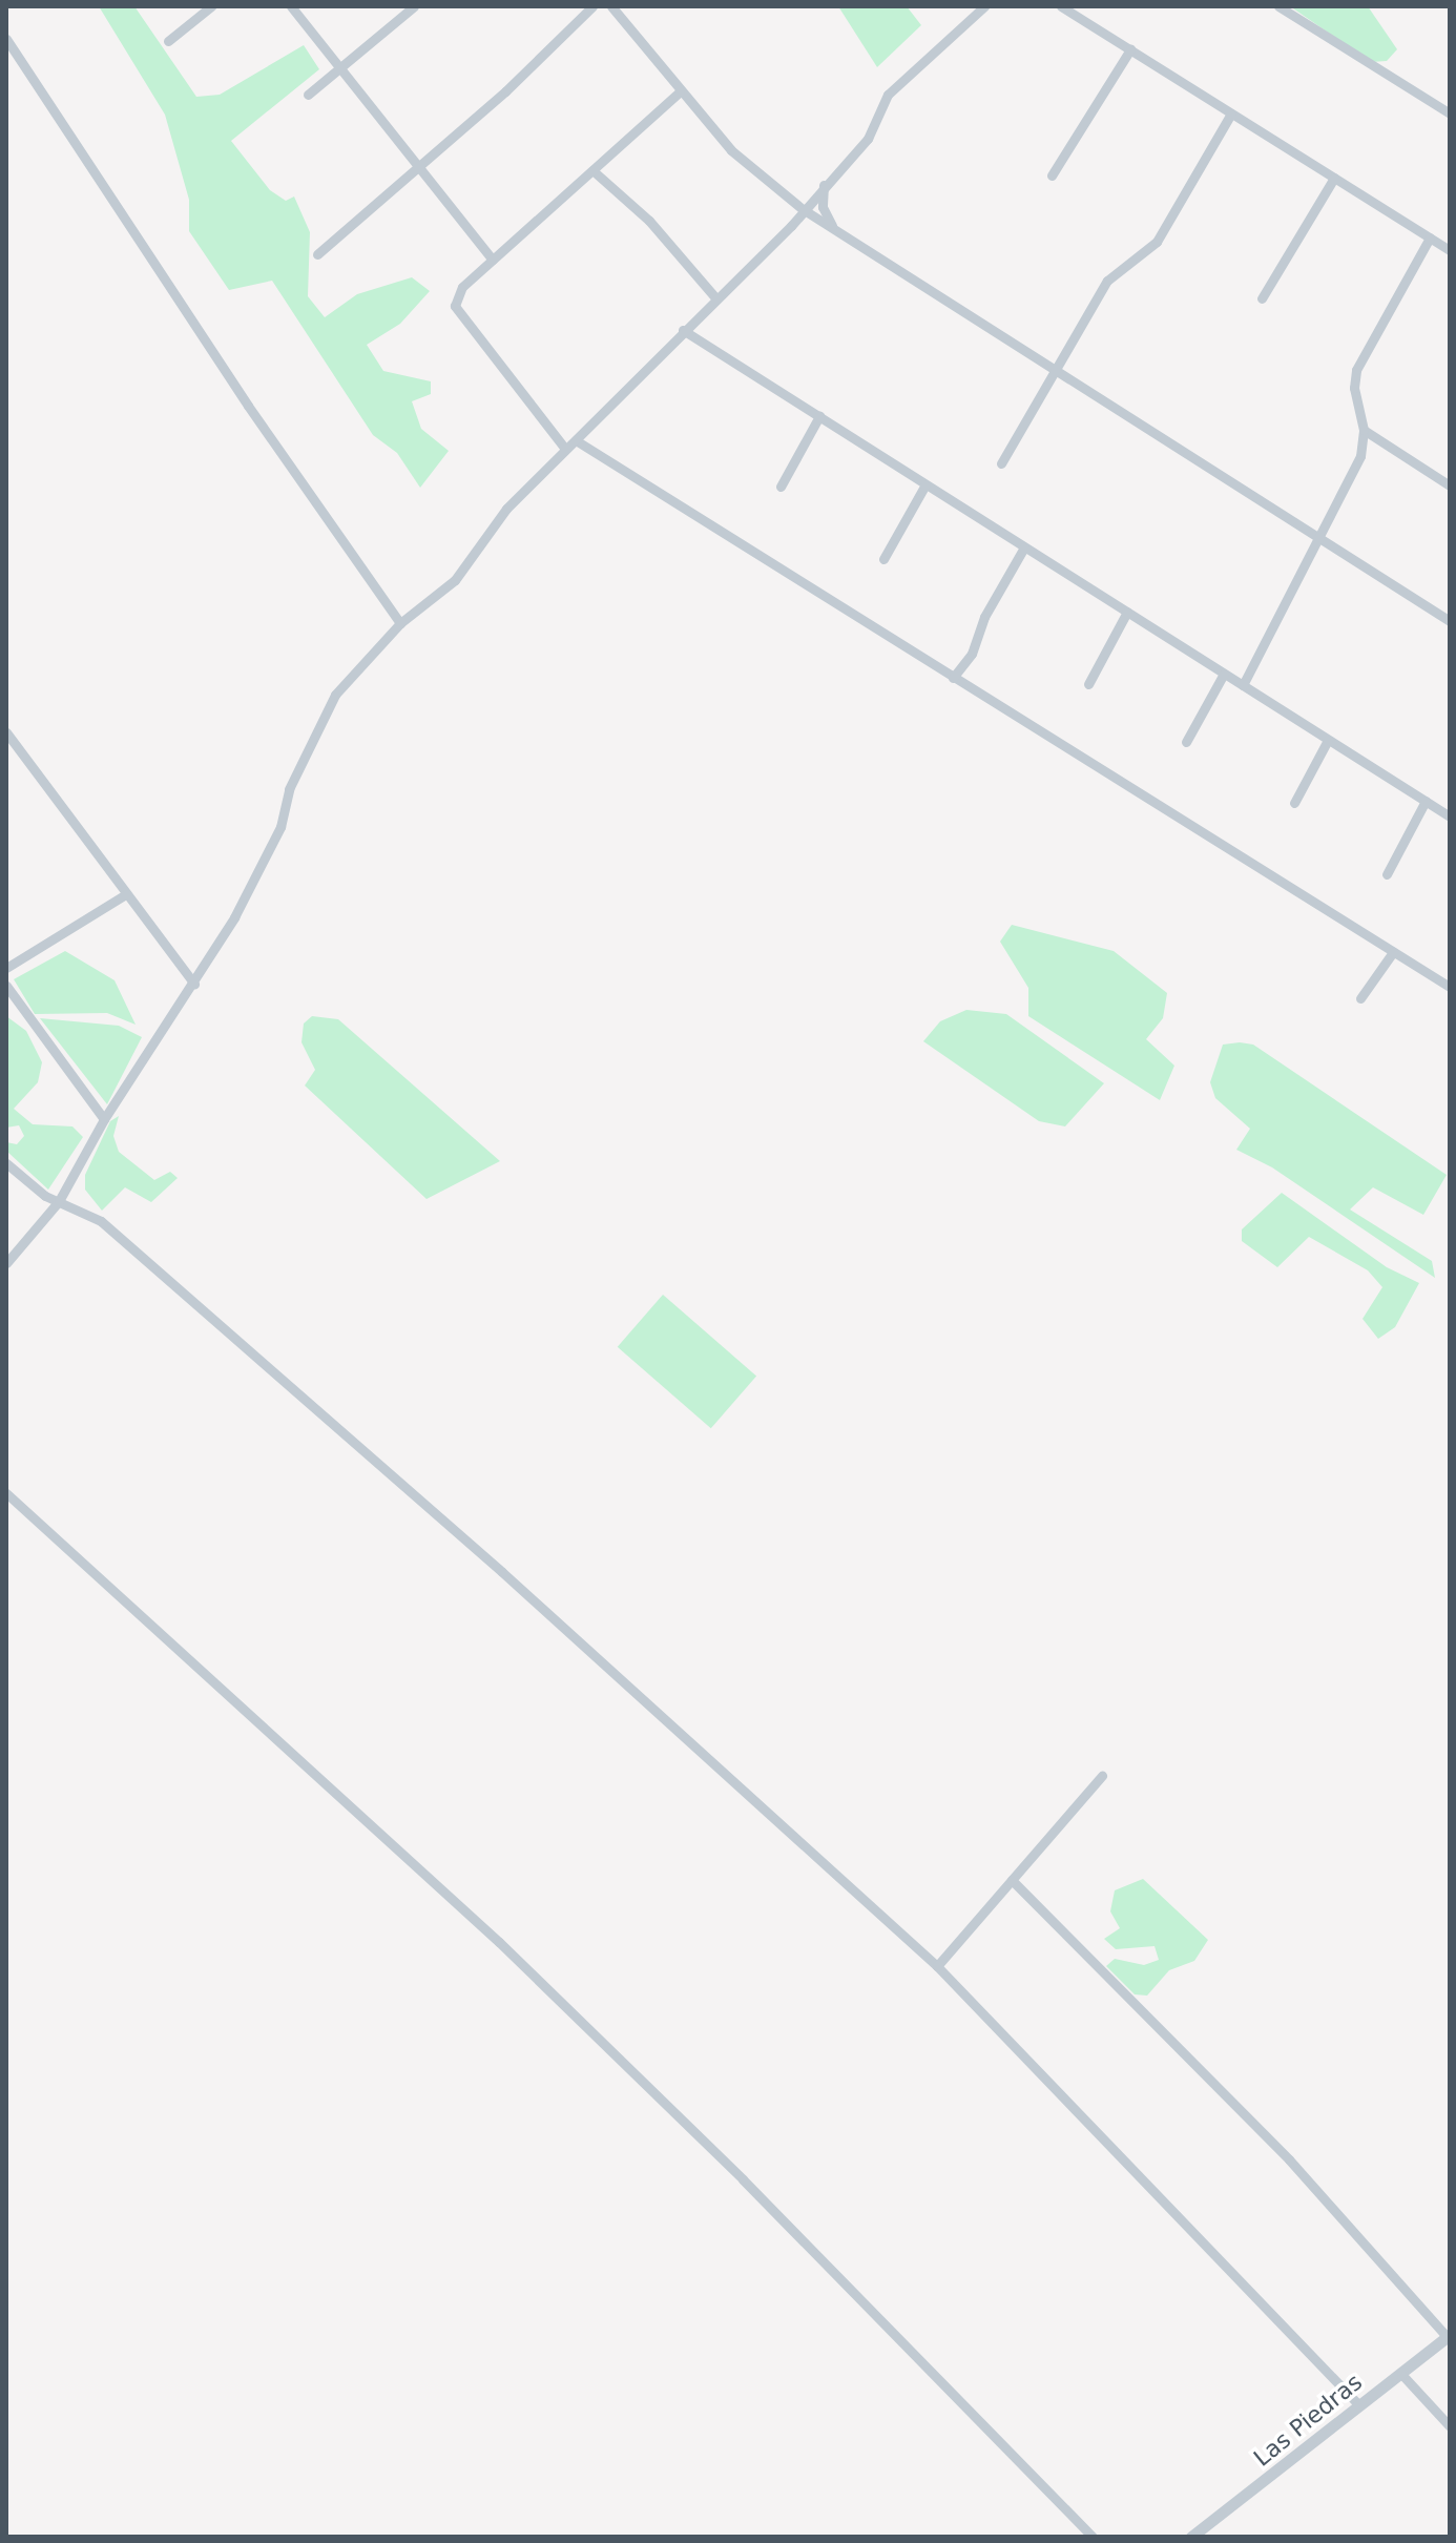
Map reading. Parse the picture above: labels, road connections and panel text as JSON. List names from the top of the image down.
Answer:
{
  "streets": {
    "street": ["Las Piedras"]
  }
}
